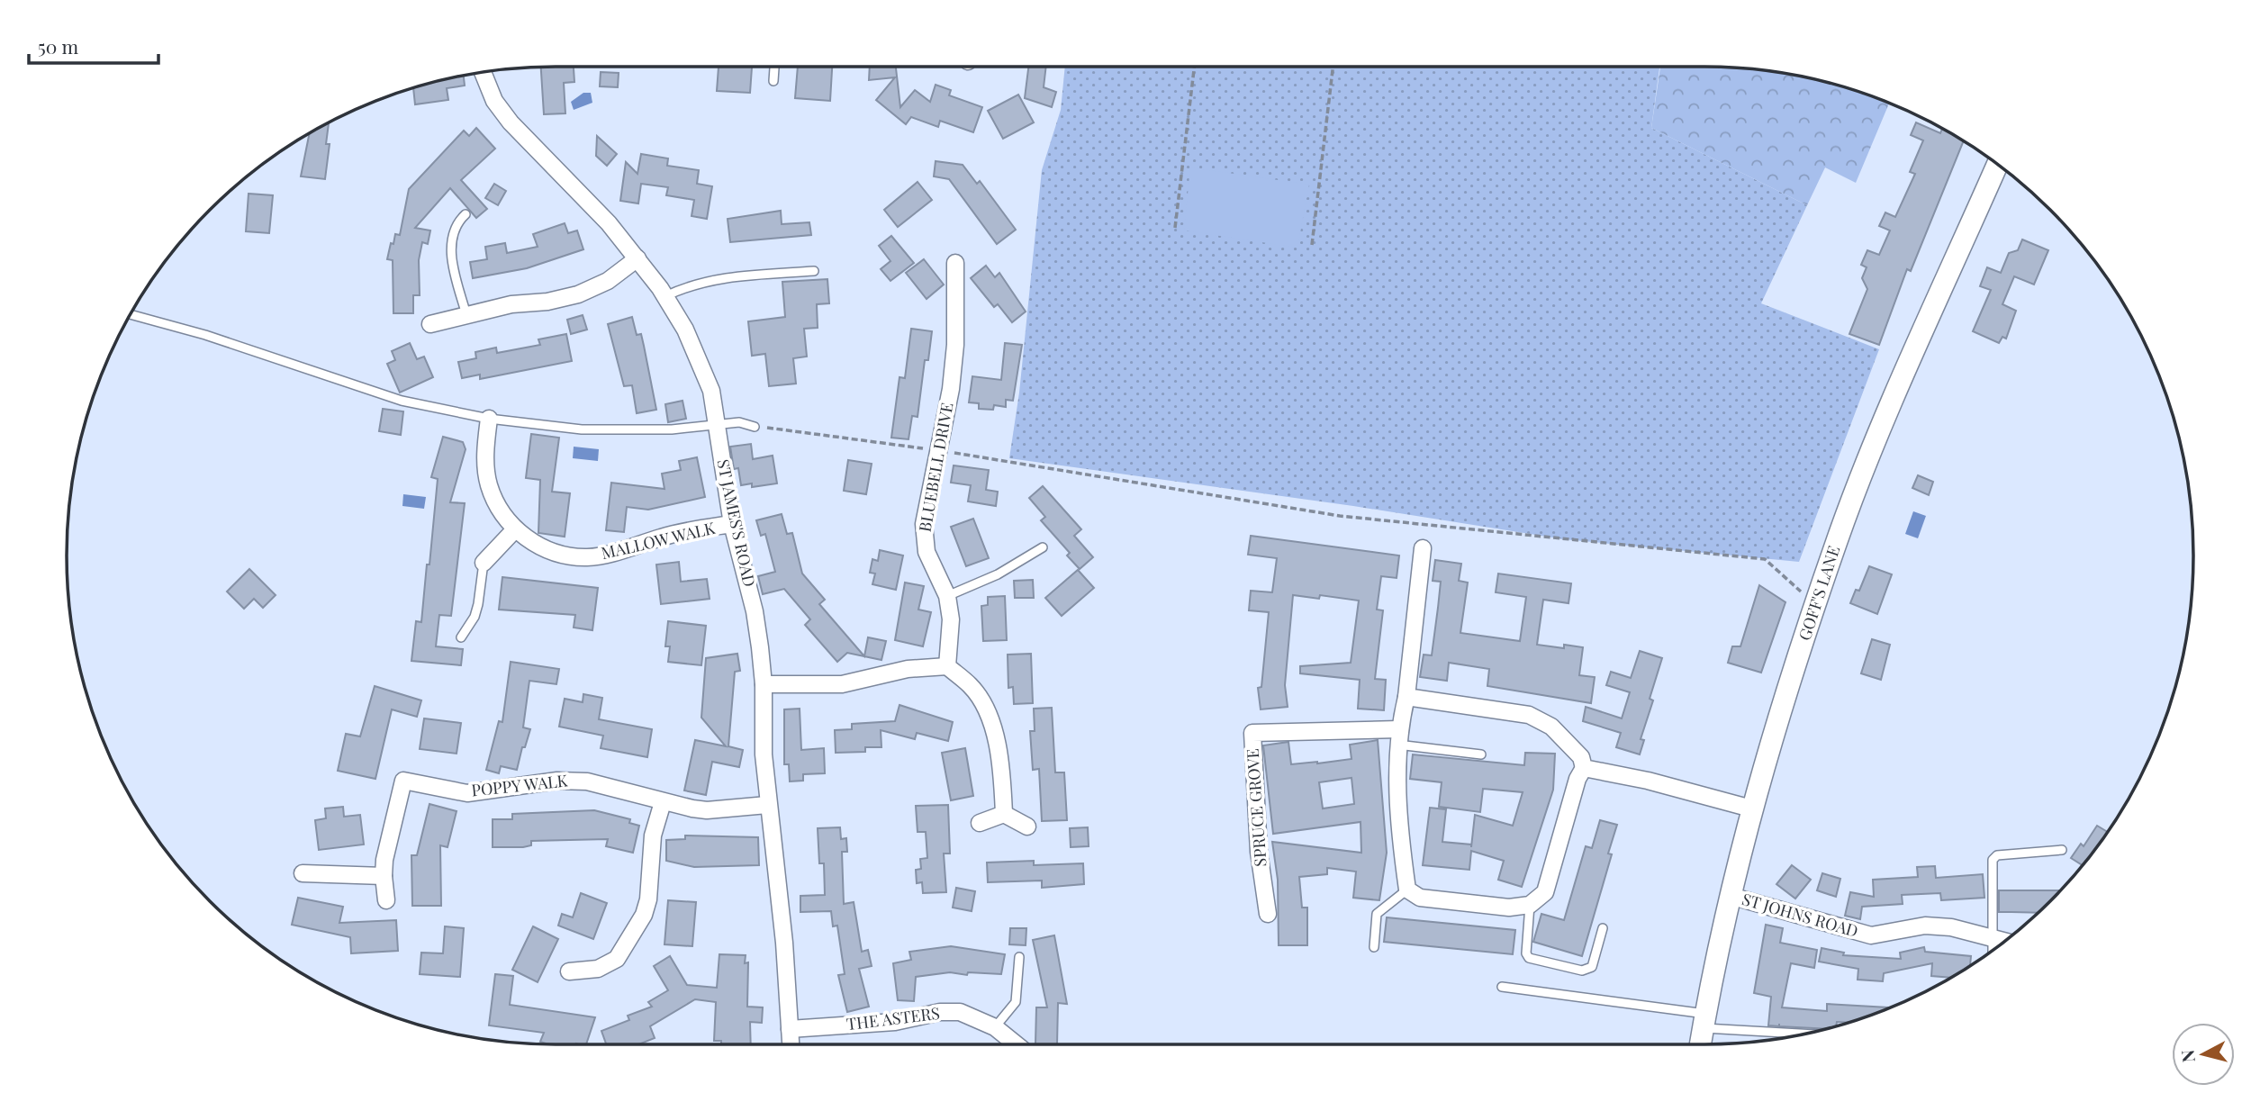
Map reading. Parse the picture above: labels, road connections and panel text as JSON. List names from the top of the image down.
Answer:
{
  "streets": {
    "main road": ["GOFF'S LANE"],
    "street": [
      "BLUEBELL DRIVE",
      "ST JAMES'S ROAD",
      "MALLOW WALK",
      "POPPY WALK",
      "SPRUCE GROVE",
      "ST JOHNS ROAD",
      "THE ASTERS"
    ]
  },
  "crossings": [
    ["ST JAMES'S ROAD", "MALLOW WALK"],
    ["ST JAMES'S ROAD", "POPPY WALK"],
    ["ST JAMES'S ROAD", "THE ASTERS"],
    ["GOFF'S LANE", "ST JOHNS ROAD"]
  ],
  "scale_bar": "50 m",
  "north": "left"
}
